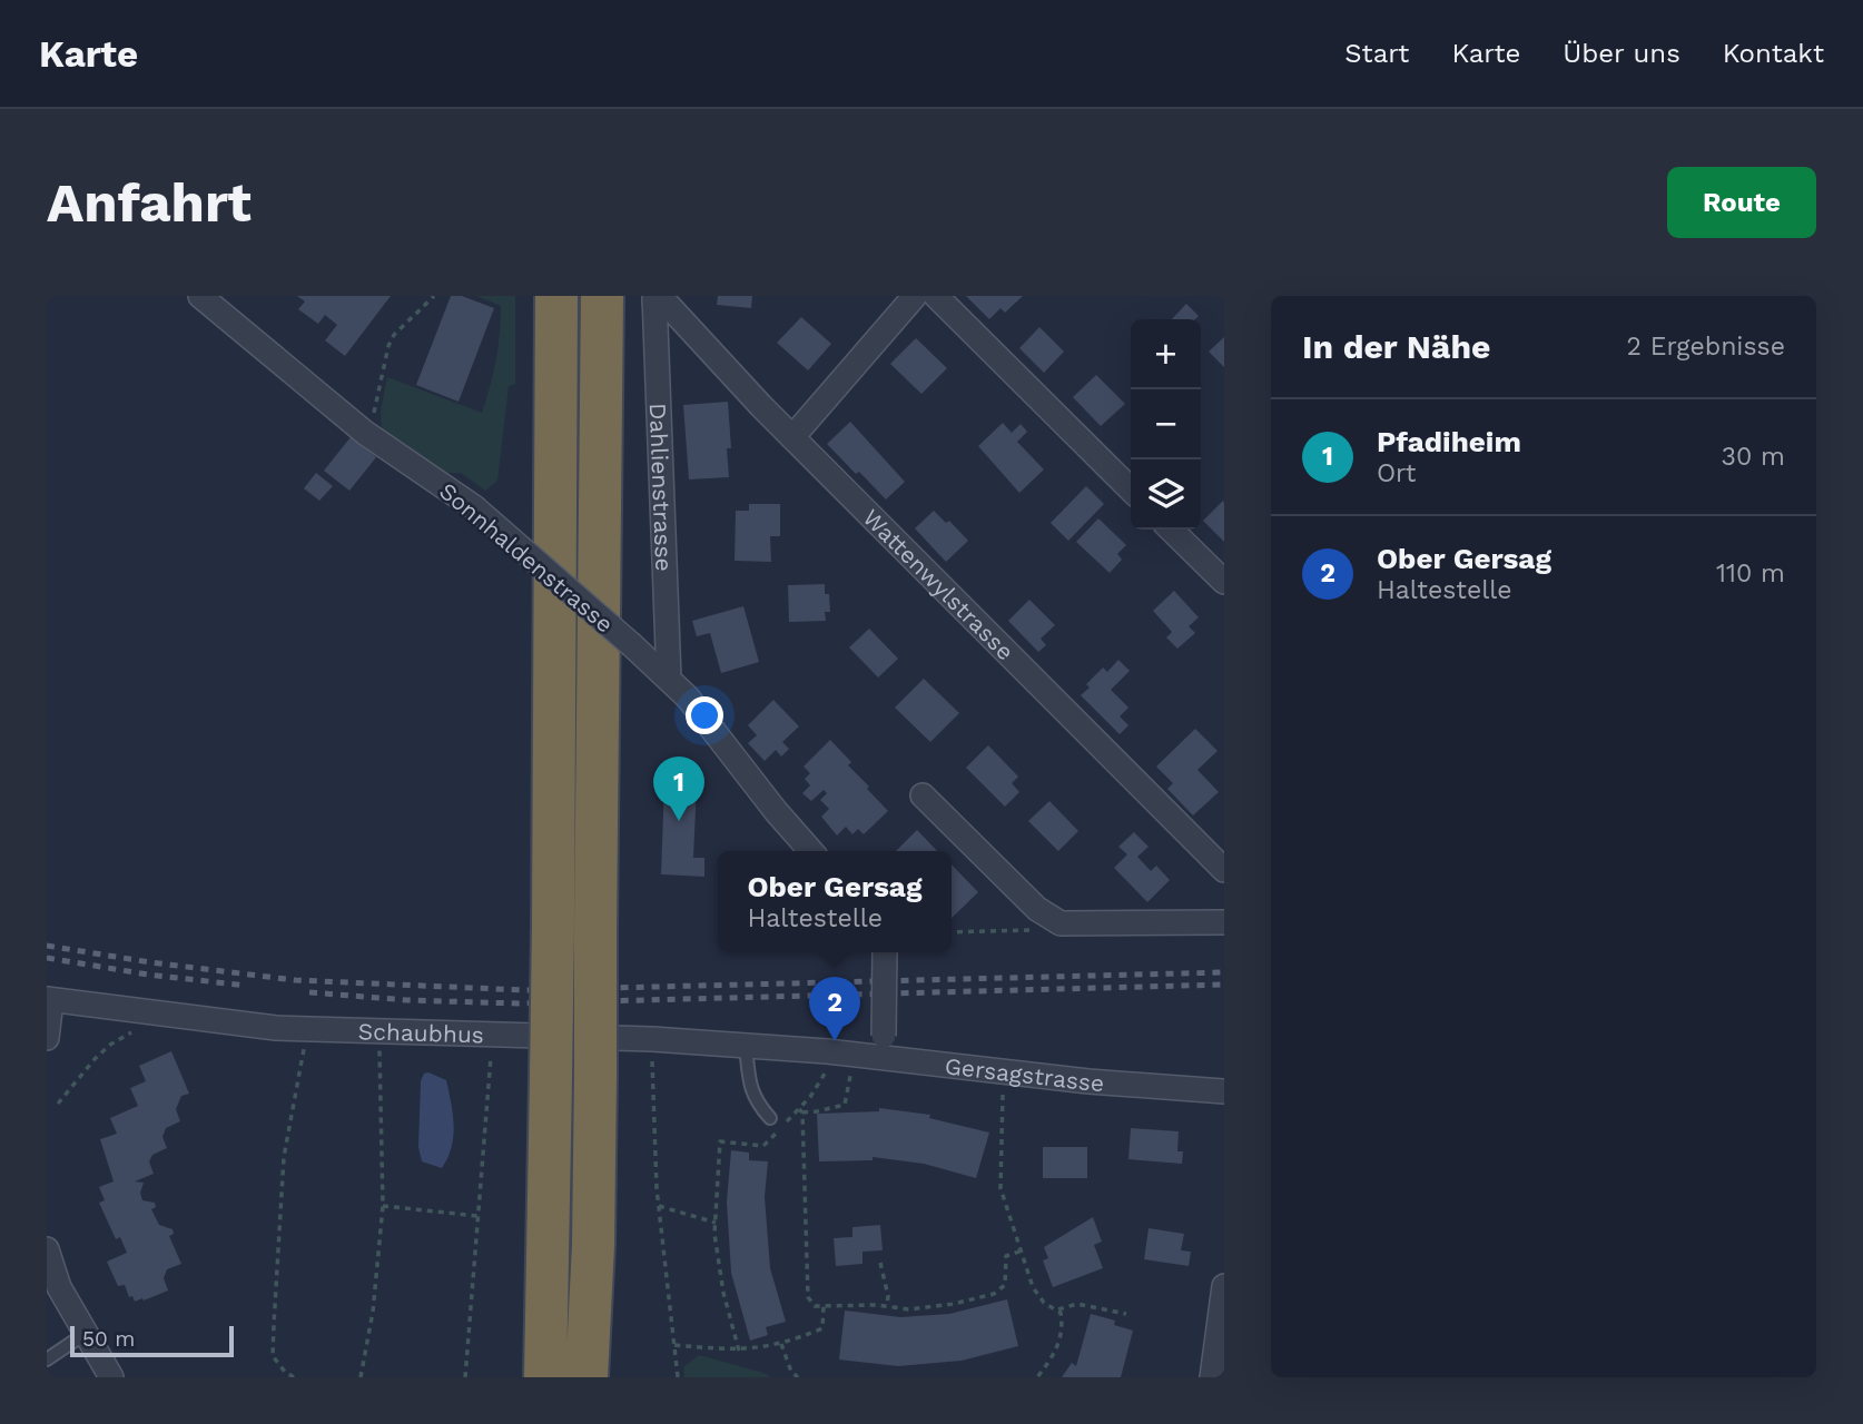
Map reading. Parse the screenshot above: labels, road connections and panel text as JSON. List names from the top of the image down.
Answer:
{
  "streets": {
    "street": [
      "Dahlienstrasse",
      "Sonnhaldenstrasse",
      "Wattenwylstrasse",
      "Schaubhus",
      "Gersagstrasse"
    ]
  },
  "crossings": [
    ["Dahlienstrasse", "Sonnhaldenstrasse"],
    ["Dahlienstrasse", "Wattenwylstrasse"],
    ["Schaubhus", "Gersagstrasse"]
  ],
  "scale_bar": "50 m",
  "page": {
    "header": "Karte",
    "nav": [
      "Start",
      "Karte",
      "Über uns",
      "Kontakt"
    ],
    "buttons": "Route",
    "title": "Anfahrt",
    "heading": ["In der Nähe", "2 Ergebnisse"],
    "map_buttons": ["+", "−"],
    "list": [
      {
        "mark": "1",
        "name": "Pfadiheim",
        "note": "Ort",
        "value": "30 m"
      },
      {
        "mark": "2",
        "name": "Ober Gersag",
        "note": "Haltestelle",
        "value": "110 m"
      }
    ],
    "pins": ["1", "2"],
    "popup": ["Ober Gersag", "Haltestelle"],
    "scale": "50 m"
  }
}
